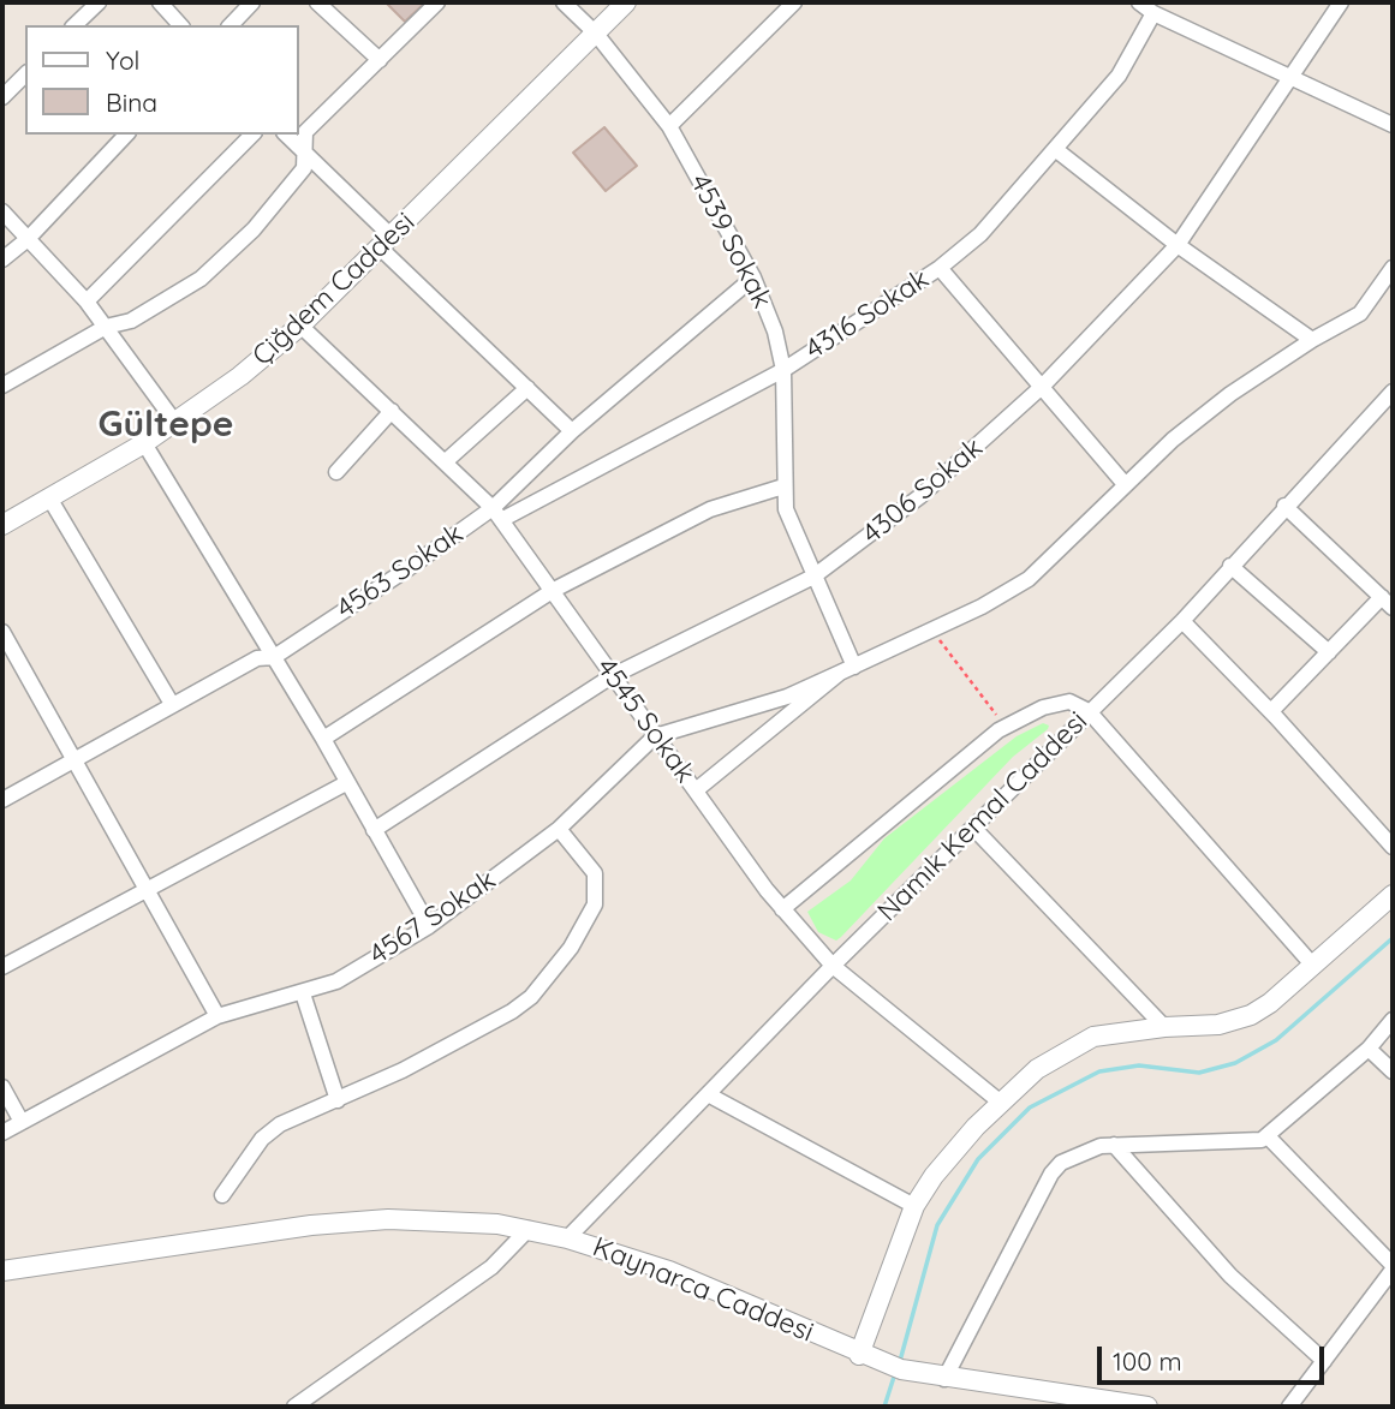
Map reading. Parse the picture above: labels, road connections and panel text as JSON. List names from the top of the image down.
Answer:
{
  "streets": {
    "street": [
      "4539 Sokak",
      "Çiğdem Caddesi",
      "4316 Sokak",
      "4306 Sokak",
      "4563 Sokak",
      "4545 Sokak",
      "Namık Kemal Caddesi",
      "4567 Sokak",
      "Kaynarca Caddesi"
    ]
  },
  "crossings": [
    ["4539 Sokak", "Çiğdem Caddesi"],
    ["4539 Sokak", "4316 Sokak"],
    ["4539 Sokak", "4306 Sokak"],
    ["4539 Sokak", "4563 Sokak"],
    ["4539 Sokak", "4567 Sokak"],
    ["Çiğdem Caddesi", "4545 Sokak"],
    ["4316 Sokak", "4563 Sokak"],
    ["4316 Sokak", "4545 Sokak"],
    ["4306 Sokak", "4545 Sokak"],
    ["4563 Sokak", "4545 Sokak"],
    ["4545 Sokak", "Namık Kemal Caddesi"],
    ["4545 Sokak", "4567 Sokak"],
    ["Namık Kemal Caddesi", "Kaynarca Caddesi"]
  ],
  "districts": ["Gültepe"],
  "legend": ["Yol", "Bina"],
  "scale_bar": "100 m"
}
